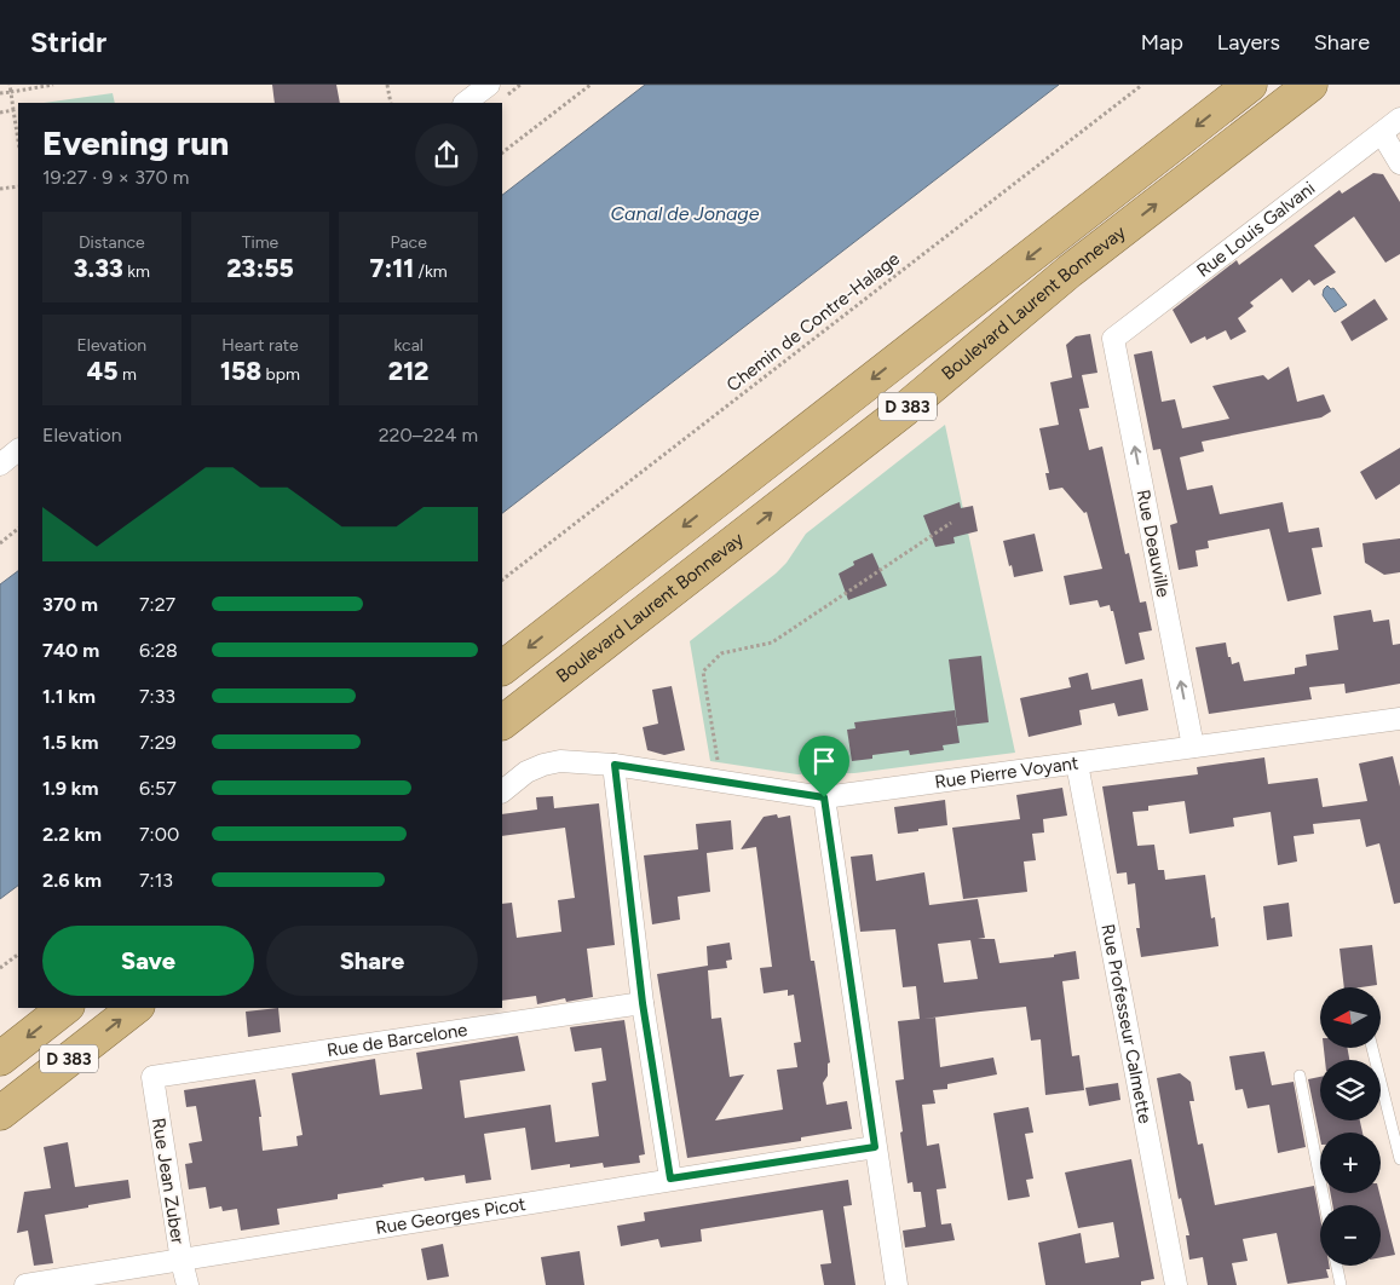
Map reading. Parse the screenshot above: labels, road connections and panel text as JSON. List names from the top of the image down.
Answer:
{
  "streets": {
    "highway": ["Boulevard Laurent Bonnevay", "D 383"],
    "street": [
      "Rue Louis Galvani",
      "Rue Deauville",
      "Rue Pierre Voyant",
      "Rue Professeur Calmette",
      "Rue de Barcelone",
      "Rue Jean Zuber",
      "Rue Georges Picot"
    ],
    "path": ["Chemin de Contre-Halage"]
  },
  "crossings": [
    ["Rue Louis Galvani", "Rue Deauville"],
    ["Rue Deauville", "Rue Pierre Voyant"],
    ["Rue Pierre Voyant", "Rue Professeur Calmette"],
    ["Rue de Barcelone", "Rue Jean Zuber"],
    ["Rue Jean Zuber", "Rue Georges Picot"]
  ],
  "one_way": ["Rue Deauville"],
  "water": ["Canal de Jonage"],
  "north": "left",
  "page": {
    "header": "Stridr",
    "nav": ["Map", "Layers", "Share"],
    "heading": ["Evening run", "19:27 · 9 × 370 m"],
    "stats": [
      ["Distance", "3.33 km"],
      ["Time", "23:55"],
      ["Pace", "7:11 /km"],
      ["Elevation", "45 m"],
      ["Heart rate", "158 bpm"],
      ["kcal", "212"]
    ],
    "chart": ["Elevation", "220–224 m"],
    "list": [
      {
        "name": "370 m",
        "note": "7:27"
      },
      {
        "name": "740 m",
        "note": "6:28"
      },
      {
        "name": "1.1 km",
        "note": "7:33"
      },
      {
        "name": "1.5 km",
        "note": "7:29"
      },
      {
        "name": "1.9 km",
        "note": "6:57"
      },
      {
        "name": "2.2 km",
        "note": "7:00"
      },
      {
        "name": "2.6 km",
        "note": "7:13"
      }
    ],
    "buttons": ["Save", "Share"],
    "map_buttons": ["+", "−"]
  }
}
